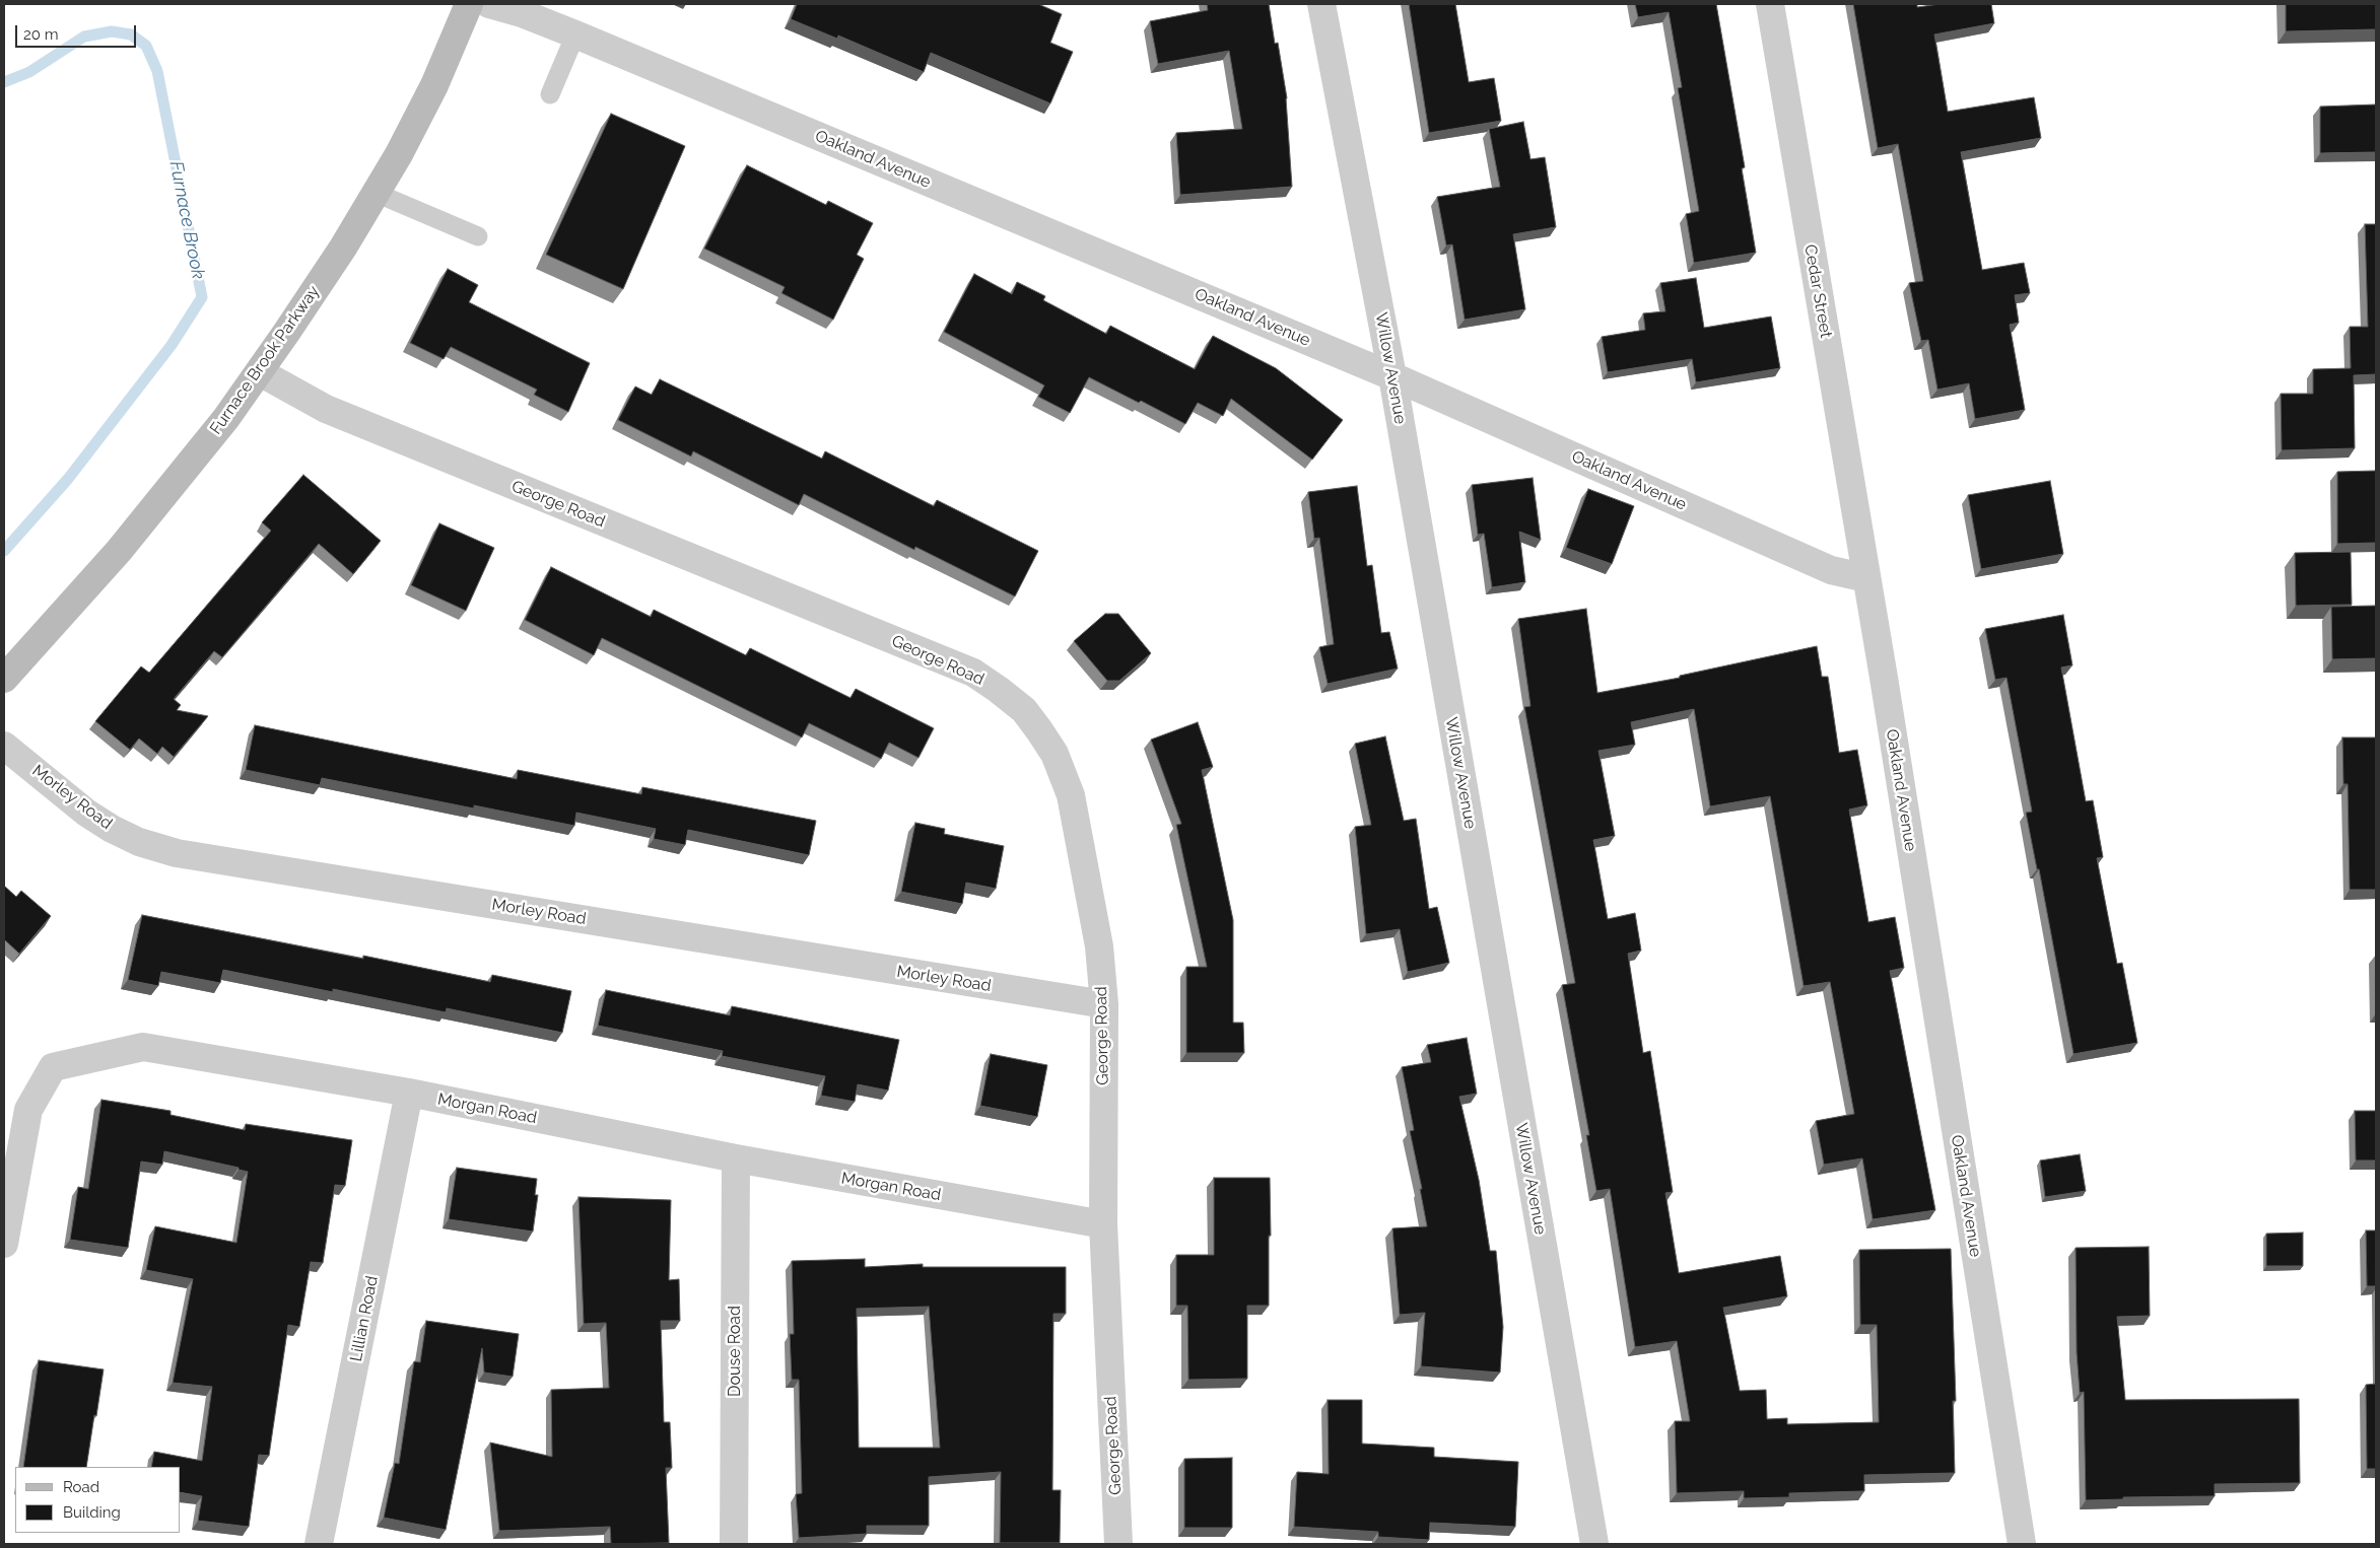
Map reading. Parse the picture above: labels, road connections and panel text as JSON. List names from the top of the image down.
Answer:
{
  "streets": {
    "main road": ["Furnace Brook Parkway"],
    "street": [
      "Oakland Avenue",
      "Cedar Street",
      "Willow Avenue",
      "George Road",
      "Morley Road",
      "Morgan Road",
      "Lillian Road",
      "Douse Road"
    ]
  },
  "crossings": [
    ["Oakland Avenue", "Cedar Street"],
    ["Oakland Avenue", "Willow Avenue"],
    ["Furnace Brook Parkway", "George Road"],
    ["George Road", "Morley Road"],
    ["George Road", "Morgan Road"],
    ["Morgan Road", "Lillian Road"],
    ["Morgan Road", "Douse Road"]
  ],
  "water": ["Furnace Brook"],
  "legend": ["Road", "Building"],
  "scale_bar": "20 m"
}
